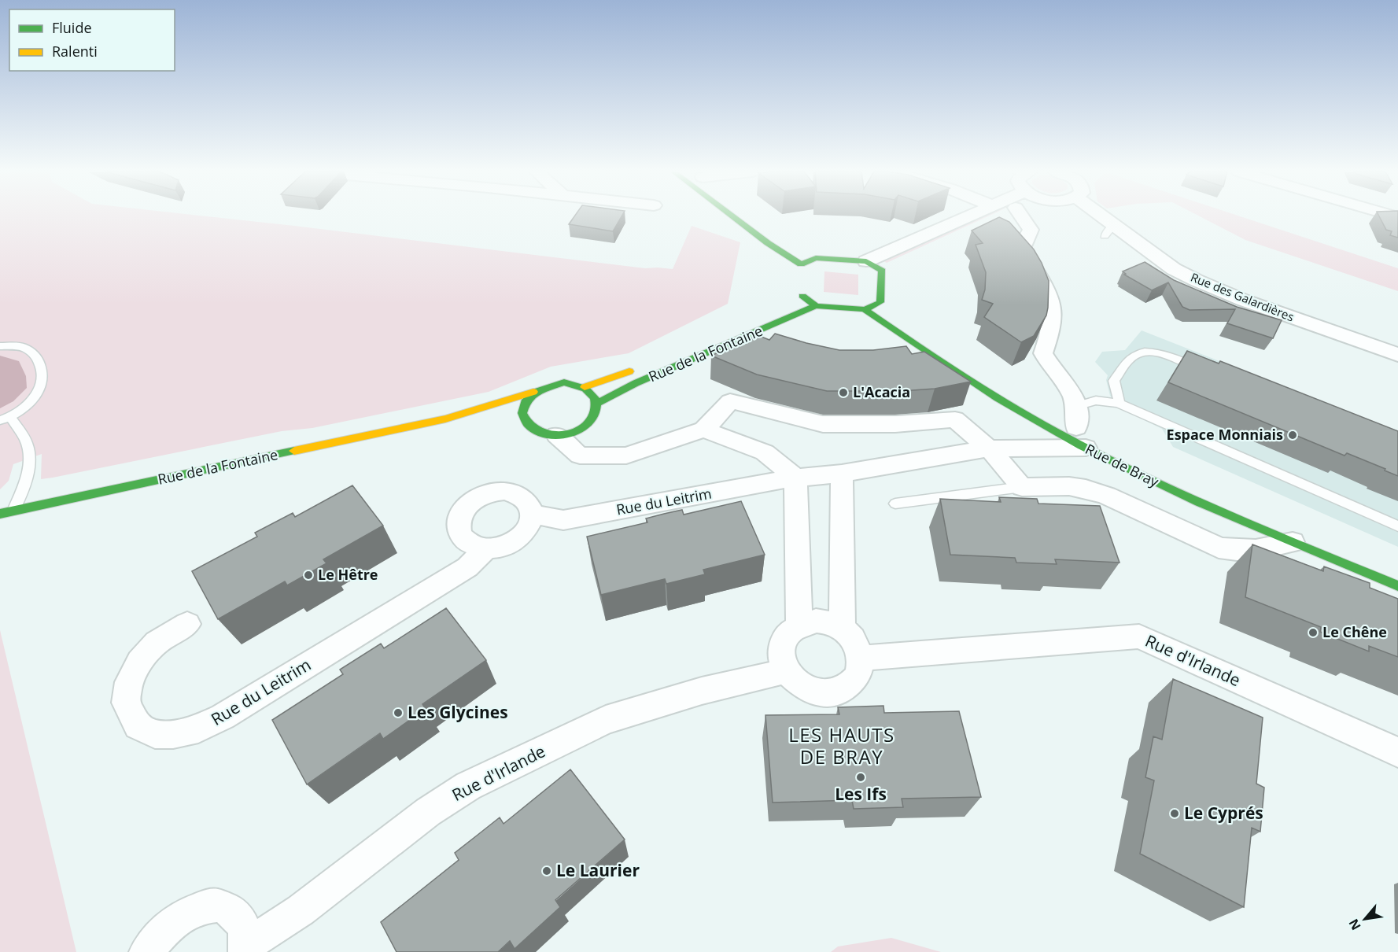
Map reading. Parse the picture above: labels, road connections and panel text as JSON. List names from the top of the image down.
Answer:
{
  "streets": {
    "street": [
      "Rue des Galardières",
      "Rue de la Fontaine",
      "Rue de Bray",
      "Rue du Leitrim",
      "Rue d'Irlande"
    ]
  },
  "crossings": [
    ["Rue de Bray", "Rue du Leitrim"]
  ],
  "districts": ["LES HAUTS DE BRAY"],
  "places": [
    "L'Acacia",
    "Espace Monniais",
    "Le Hêtre",
    "Le Chêne",
    "Les Glycines",
    "Les Ifs",
    "Le Cyprés",
    "Le Laurier"
  ],
  "legend": ["Fluide", "Ralenti"],
  "north": "bottom left"
}
